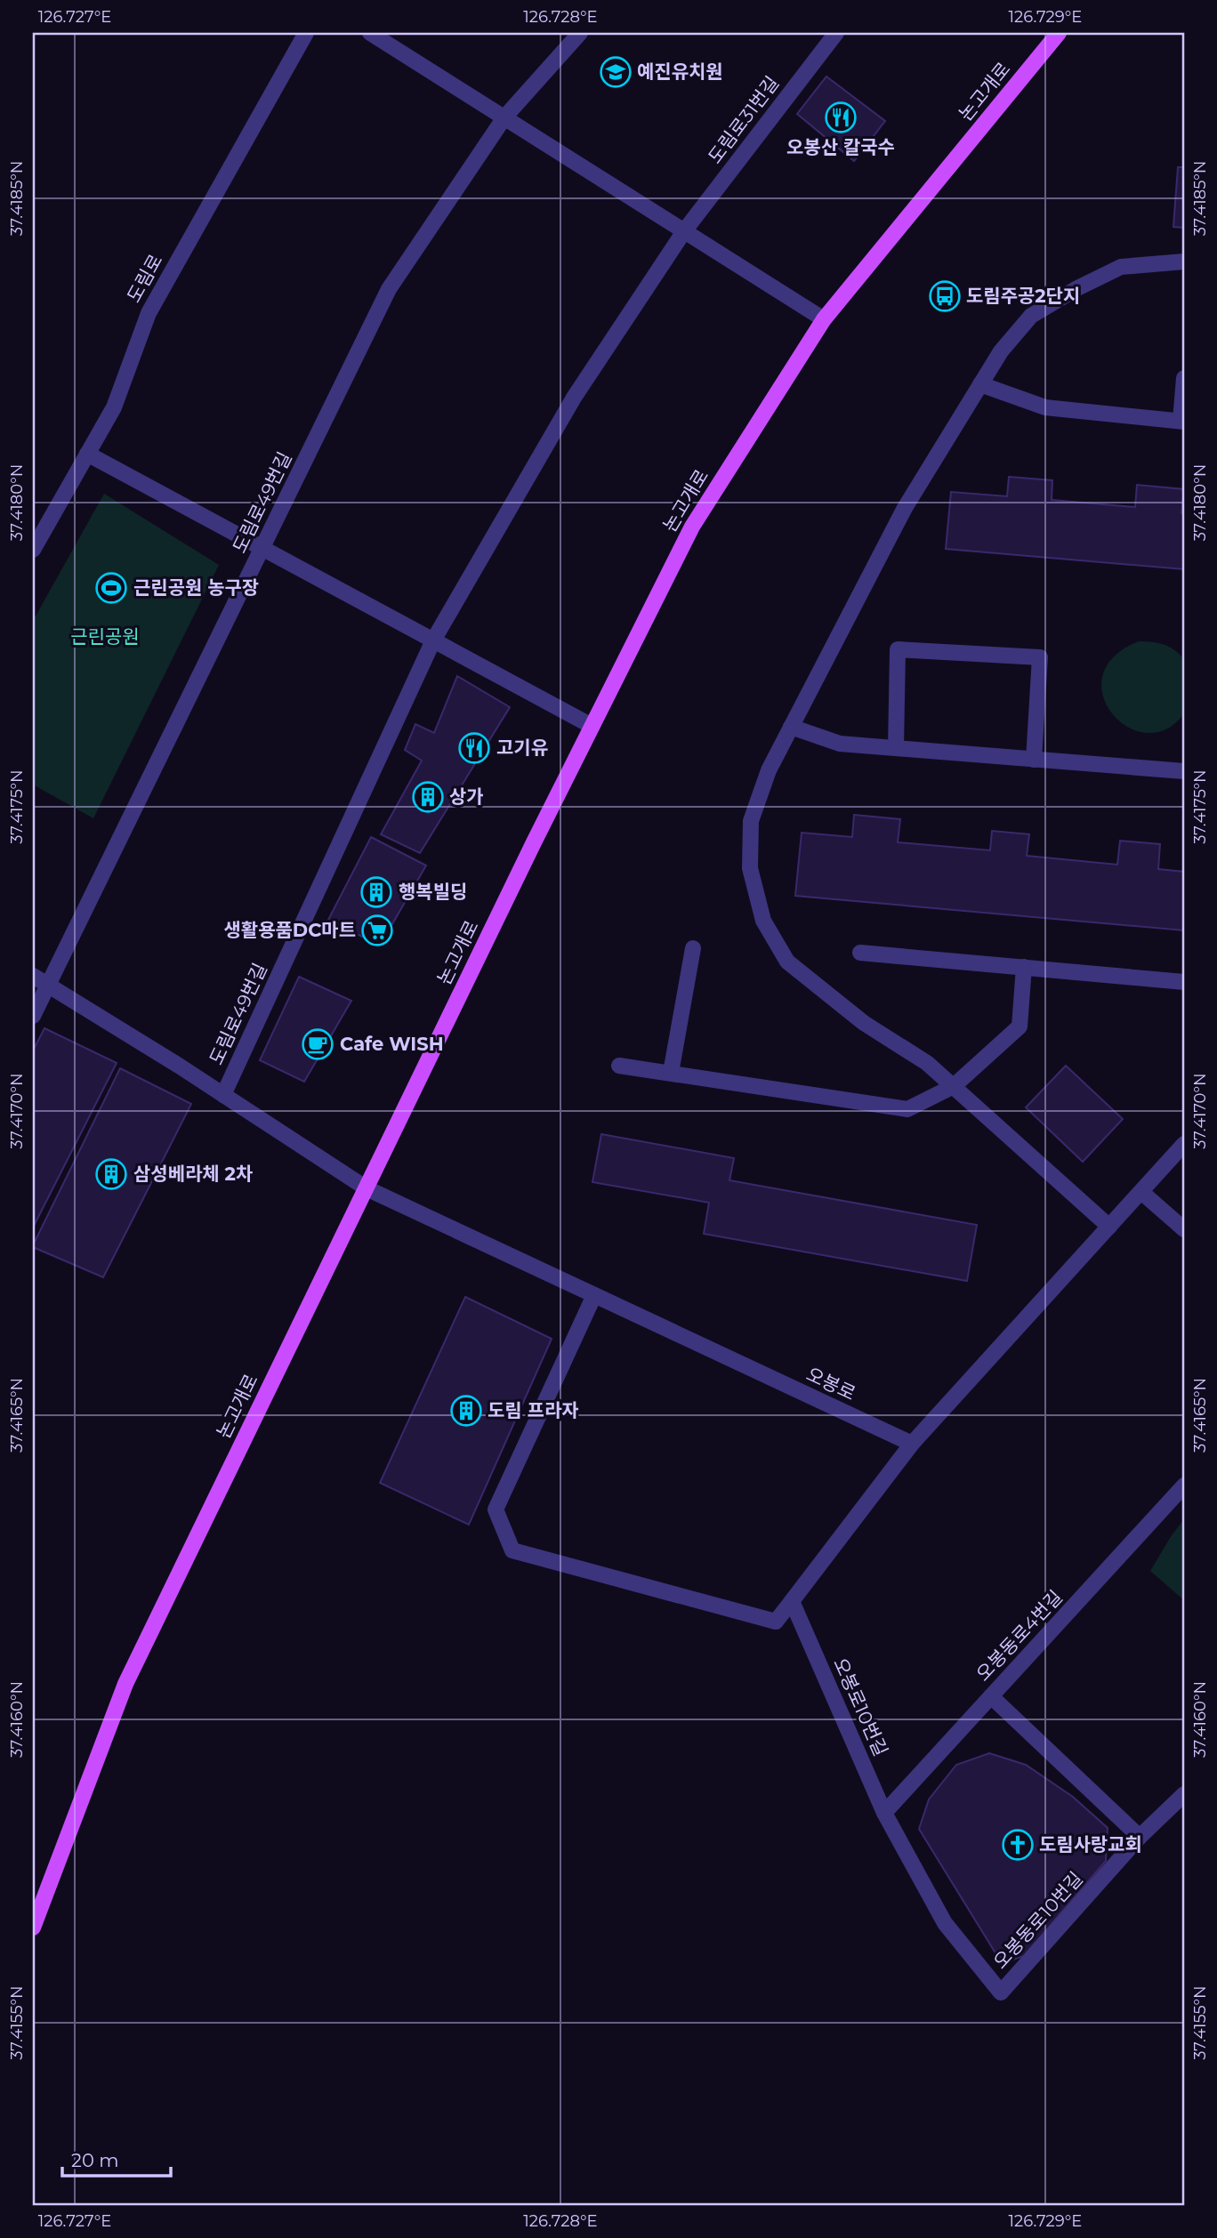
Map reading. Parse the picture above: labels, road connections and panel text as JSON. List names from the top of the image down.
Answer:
{
  "streets": {
    "main road": ["논고개로"],
    "street": [
      "도림로31번길",
      "도림로",
      "도림로49번길",
      "오봉로",
      "오봉동로4번길",
      "오봉로10번길",
      "오봉동로10번길"
    ]
  },
  "crossings": [
    ["논고개로", "도림로49번길"],
    ["논고개로", "오봉로"],
    ["도림로31번길", "도림로49번길"],
    ["도림로49번길", "오봉로"],
    ["오봉동로4번길", "오봉로10번길"],
    ["오봉로10번길", "오봉동로10번길"]
  ],
  "parks": ["근린공원"],
  "places": {
    "school or university": ["예진유치원"],
    "restaurant": ["오봉산 칼국수", "고기유"],
    "bus stop": ["도림주공2단지"],
    "sports": ["근린공원 농구장"],
    "building": [
      "상가",
      "행복빌딩",
      "삼성베라체 2차",
      "도림 프라자"
    ],
    "supermarket": ["생활용품DC마트"],
    "cafe": ["Cafe WISH"],
    "church": ["도림사랑교회"]
  },
  "scale_bar": "20 m",
  "coordinates": [
    "126.727°E",
    "126.728°E",
    "126.729°E",
    "37.4185°N",
    "37.4180°N",
    "37.4175°N",
    "37.4170°N",
    "37.4165°N",
    "37.4160°N",
    "37.4155°N"
  ]
}
